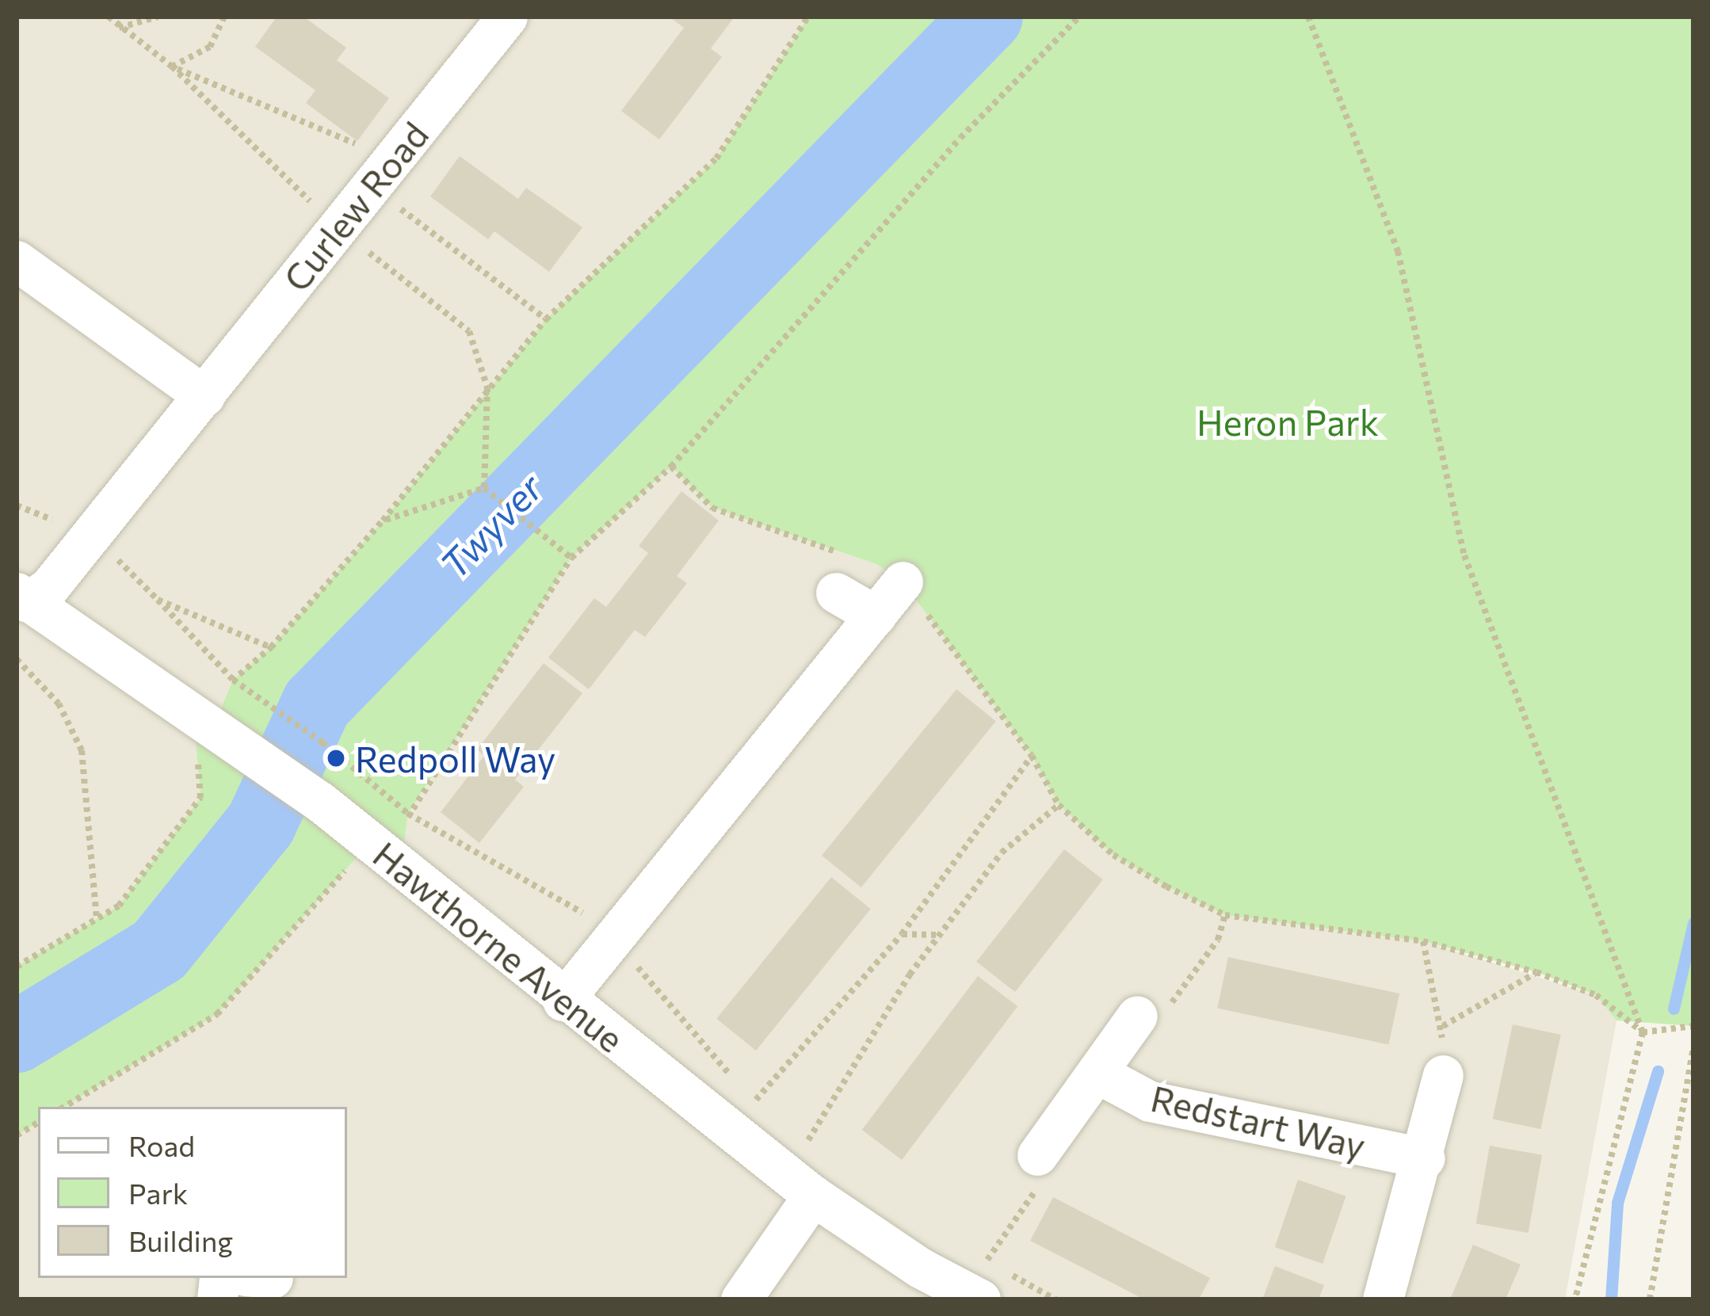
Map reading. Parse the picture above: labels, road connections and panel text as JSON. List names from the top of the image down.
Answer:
{
  "streets": {
    "street": ["Curlew Road", "Hawthorne Avenue", "Redstart Way"]
  },
  "crossings": [
    ["Curlew Road", "Hawthorne Avenue"]
  ],
  "water": ["Twyver"],
  "parks": ["Heron Park"],
  "places": ["Redpoll Way"],
  "legend": ["Road", "Park", "Building"]
}
